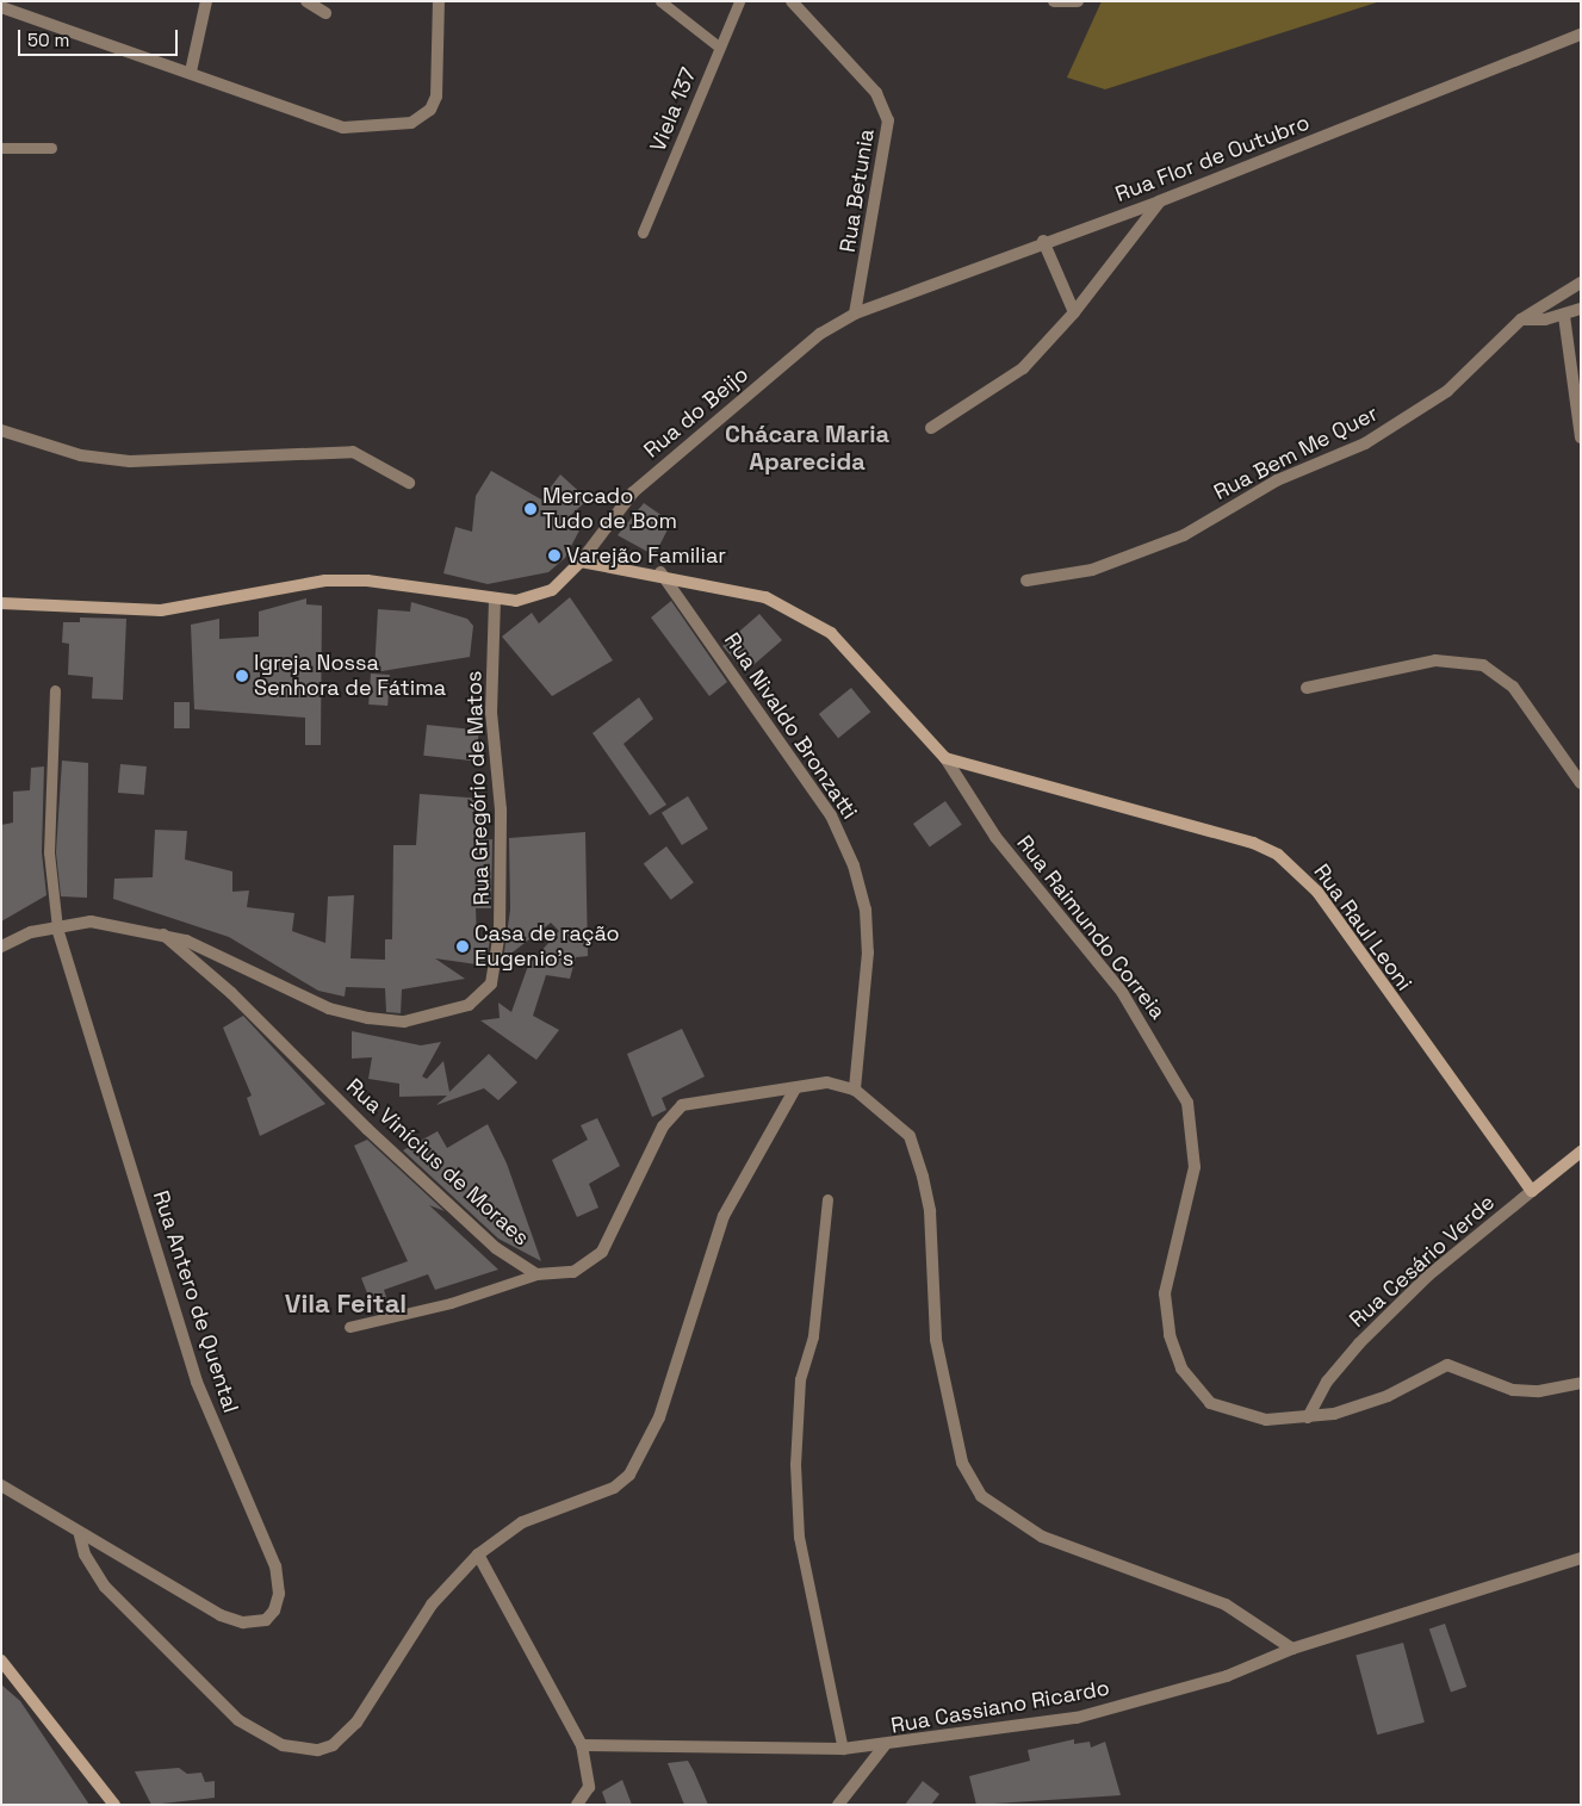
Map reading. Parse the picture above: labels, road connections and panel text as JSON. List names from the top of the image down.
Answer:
{
  "streets": {
    "street": [
      "Rua Flor de Outubro",
      "Rua Betunia",
      "Rua do Beijo",
      "Rua Bem Me Quer",
      "Rua Nivaldo Bronzatti",
      "Rua Gregório de Matos",
      "Rua Raimundo Correia",
      "Rua Raul Leoni",
      "Rua Vinícius de Moraes",
      "Rua Cesário Verde",
      "Rua Antero de Quental",
      "Rua Cassiano Ricardo"
    ],
    "lane": ["Viela 137"]
  },
  "crossings": [
    ["Rua Flor de Outubro", "Rua Betunia"],
    ["Rua Flor de Outubro", "Rua do Beijo"],
    ["Rua Betunia", "Rua do Beijo"],
    ["Rua do Beijo", "Rua Raimundo Correia"],
    ["Rua Nivaldo Bronzatti", "Rua Raimundo Correia"],
    ["Rua Nivaldo Bronzatti", "Rua Vinícius de Moraes"],
    ["Rua Gregório de Matos", "Rua Vinícius de Moraes"],
    ["Rua Gregório de Matos", "Rua Antero de Quental"],
    ["Rua Raimundo Correia", "Rua Raul Leoni"],
    ["Rua Raimundo Correia", "Rua Cesário Verde"],
    ["Rua Raul Leoni", "Rua Cesário Verde"],
    ["Rua Vinícius de Moraes", "Rua Cassiano Ricardo"]
  ],
  "districts": ["Chácara Maria Aparecida", "Vila Feital"],
  "places": [
    "Mercado Tudo de Bom",
    "Varejão Familiar",
    "Igreja Nossa Senhora de Fátima",
    "Casa de ração Eugenio's"
  ],
  "scale_bar": "50 m"
}
